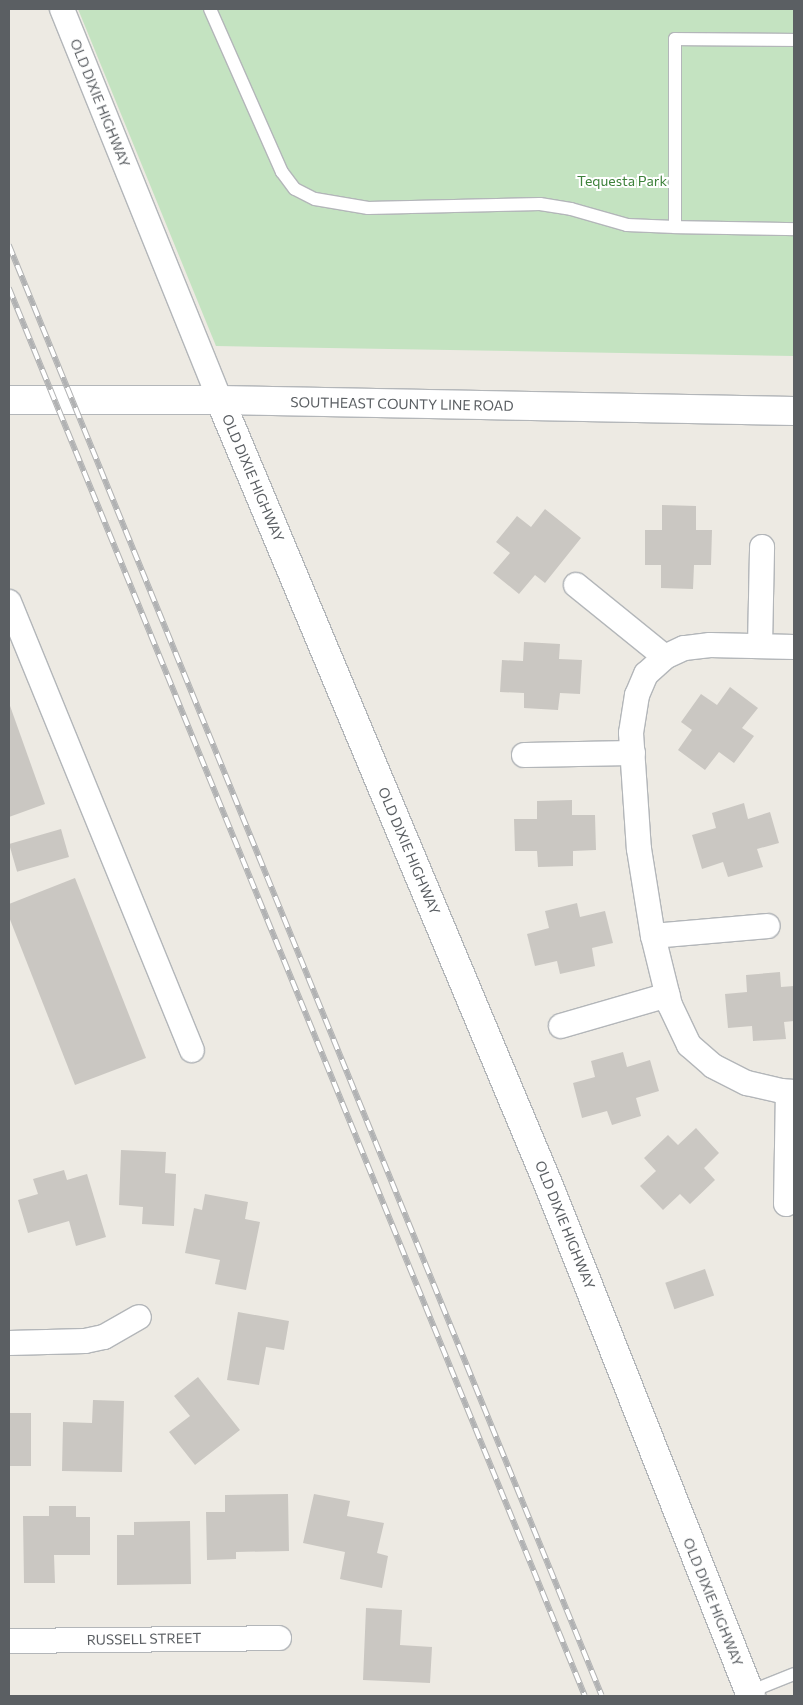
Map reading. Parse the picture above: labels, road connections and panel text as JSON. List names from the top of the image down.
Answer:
{
  "streets": {
    "street": ["OLD DIXIE HIGHWAY", "SOUTHEAST COUNTY LINE ROAD", "RUSSELL STREET"]
  },
  "crossings": [
    ["OLD DIXIE HIGHWAY", "SOUTHEAST COUNTY LINE ROAD"]
  ],
  "parks": ["Tequesta Park"]
}
